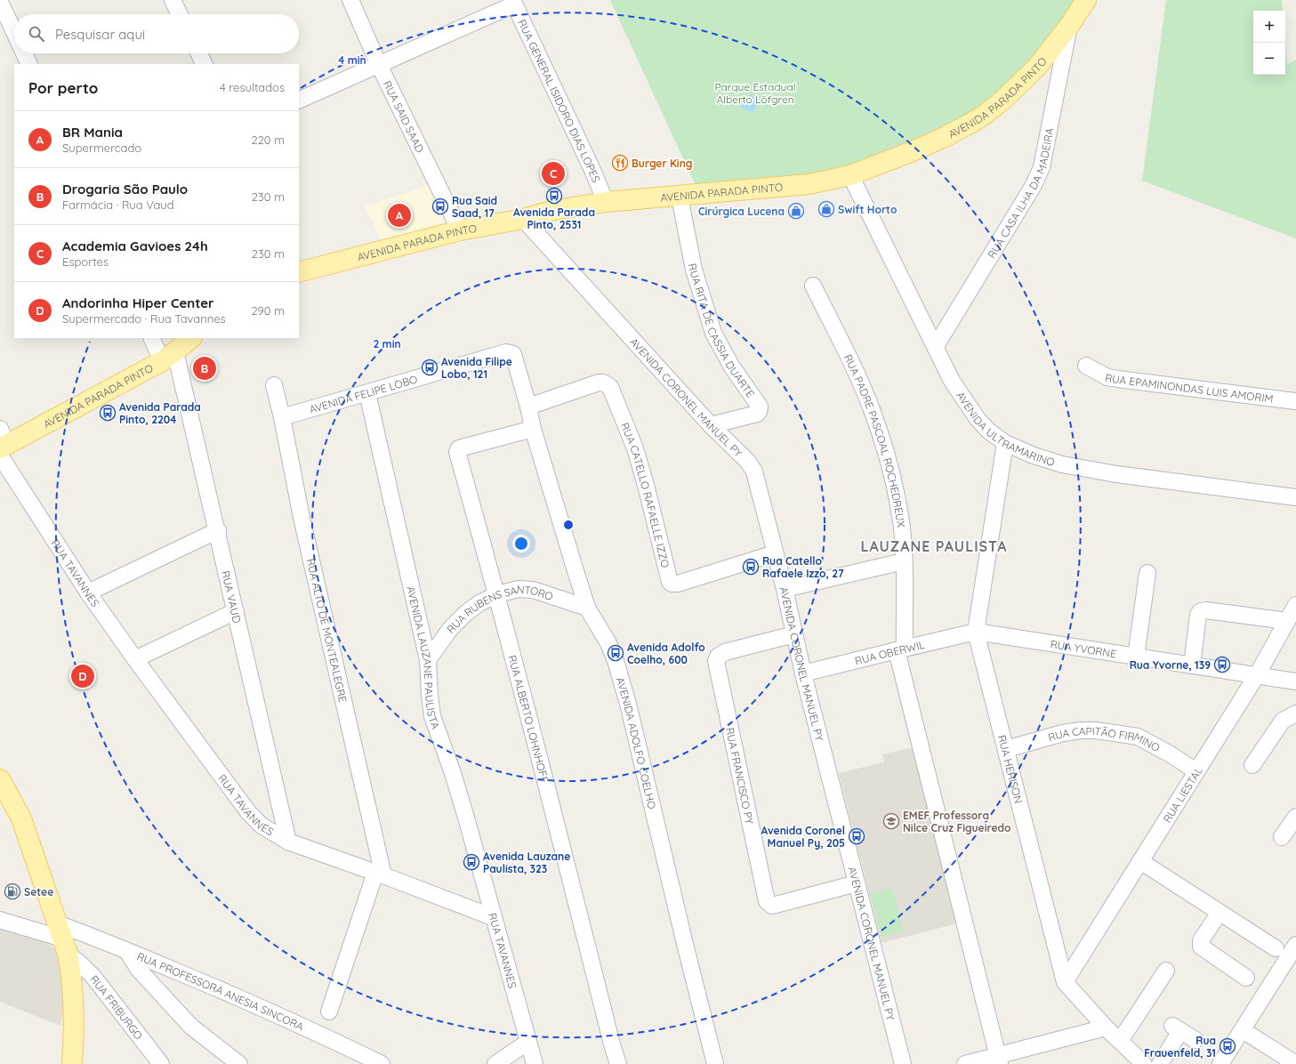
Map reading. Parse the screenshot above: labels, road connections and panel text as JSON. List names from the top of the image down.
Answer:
{
  "streets": {
    "main road": ["AVENIDA PARADA PINTO"],
    "street": [
      "RUA GENERAL ISIDORO DIAS LOPES",
      "RUA SAID SAAD",
      "RUA CASA ILHA DA MADEIRA",
      "RUA RITA DE CASSIA DUARTE",
      "RUA EPAMINONDAS LUIS AMORIM",
      "AVENIDA FELIPE LOBO",
      "AVENIDA CORONEL MANUEL PY",
      "AVENIDA ULTRAMARINO",
      "RUA PADRE PASCOAL ROCHEDREUX",
      "RUA CATELLO RAFAELLE IZZO",
      "RUA TAVANNES",
      "RUA VAUD",
      "RUA RUBENS SANTORO",
      "RUA ALTO DE MONTEALEGRE",
      "RUA YVORNE",
      "RUA OBERWIL",
      "AVENIDA LAUZANE PAULISTA",
      "RUA ALBERTO LOHNHOFF",
      "AVENIDA ADOLFO COELHO",
      "RUA CAPITÃO FIRMINO",
      "RUA HERISON",
      "RUA FRANCISCO PY",
      "RUA LIESTAL",
      "RUA PROFESSORA ANESIA SINCORA",
      "RUA FRIBURGO"
    ]
  },
  "crossings": [
    ["AVENIDA PARADA PINTO", "RUA GENERAL ISIDORO DIAS LOPES"],
    ["AVENIDA PARADA PINTO", "RUA SAID SAAD"],
    ["AVENIDA PARADA PINTO", "RUA CASA ILHA DA MADEIRA"],
    ["AVENIDA PARADA PINTO", "RUA RITA DE CASSIA DUARTE"],
    ["AVENIDA PARADA PINTO", "AVENIDA CORONEL MANUEL PY"],
    ["AVENIDA PARADA PINTO", "AVENIDA ULTRAMARINO"],
    ["AVENIDA PARADA PINTO", "RUA TAVANNES"],
    ["AVENIDA PARADA PINTO", "RUA VAUD"],
    ["RUA CASA ILHA DA MADEIRA", "AVENIDA ULTRAMARINO"],
    ["RUA RITA DE CASSIA DUARTE", "AVENIDA CORONEL MANUEL PY"],
    ["AVENIDA FELIPE LOBO", "RUA ALTO DE MONTEALEGRE"],
    ["AVENIDA FELIPE LOBO", "AVENIDA LAUZANE PAULISTA"],
    ["AVENIDA FELIPE LOBO", "AVENIDA ADOLFO COELHO"],
    ["AVENIDA CORONEL MANUEL PY", "RUA CATELLO RAFAELLE IZZO"],
    ["AVENIDA CORONEL MANUEL PY", "RUA OBERWIL"],
    ["AVENIDA CORONEL MANUEL PY", "RUA FRANCISCO PY"],
    ["AVENIDA ULTRAMARINO", "RUA HERISON"],
    ["RUA PADRE PASCOAL ROCHEDREUX", "RUA OBERWIL"],
    ["RUA CATELLO RAFAELLE IZZO", "AVENIDA ADOLFO COELHO"],
    ["RUA TAVANNES", "RUA VAUD"],
    ["RUA TAVANNES", "RUA ALTO DE MONTEALEGRE"],
    ["RUA TAVANNES", "AVENIDA LAUZANE PAULISTA"],
    ["RUA RUBENS SANTORO", "AVENIDA LAUZANE PAULISTA"],
    ["RUA RUBENS SANTORO", "RUA ALBERTO LOHNHOFF"],
    ["RUA RUBENS SANTORO", "AVENIDA ADOLFO COELHO"],
    ["RUA YVORNE", "RUA OBERWIL"],
    ["RUA YVORNE", "RUA HERISON"],
    ["RUA YVORNE", "RUA LIESTAL"],
    ["RUA OBERWIL", "RUA HERISON"],
    ["RUA ALBERTO LOHNHOFF", "AVENIDA ADOLFO COELHO"],
    ["RUA CAPITÃO FIRMINO", "RUA HERISON"],
    ["RUA CAPITÃO FIRMINO", "RUA LIESTAL"],
    ["RUA HERISON", "RUA LIESTAL"],
    ["RUA PROFESSORA ANESIA SINCORA", "RUA FRIBURGO"]
  ],
  "districts": ["LAUZANE PAULISTA"],
  "parks": ["Parque Estadual Alberto Löfgren"],
  "places": {
    "restaurant": ["Burger King"],
    "bus stop": [
      "Avenida Parada Pinto, 2531",
      "Rua Said Saad, 17",
      "Avenida Filipe Lobo, 121",
      "Avenida Parada Pinto, 2204",
      "Rua Catello Rafaele Izzo, 27",
      "Avenida Adolfo Coelho, 600",
      "Rua Yvorne, 139",
      "Avenida Coronel Manuel Py, 205",
      "Avenida Lauzane Paulista, 323",
      "Rua Frauenfeld, 31"
    ],
    "shop": ["Swift Horto", "Cirúrgica Lucena"],
    "school or university": ["EMEF Professora Nilce Cruz Figueiredo"],
    "fuel station": ["Setee"]
  },
  "page": {
    "map_buttons": ["+", "−"],
    "search": "Pesquisar aqui",
    "heading": ["Por perto", "4 resultados"],
    "list": [
      {
        "mark": "A",
        "name": "BR Mania",
        "note": "Supermercado",
        "value": "220 m"
      },
      {
        "mark": "B",
        "name": "Drogaria São Paulo",
        "note": "Farmácia · Rua Vaud",
        "value": "230 m"
      },
      {
        "mark": "C",
        "name": "Academia Gavioes 24h",
        "note": "Esportes",
        "value": "230 m"
      },
      {
        "mark": "D",
        "name": "Andorinha Hiper Center",
        "note": "Supermercado · Rua Tavannes",
        "value": "290 m"
      }
    ],
    "pins": [
      "C",
      "A",
      "B",
      "D"
    ]
  },
  "rings": ["4 min", "2 min"]
}
